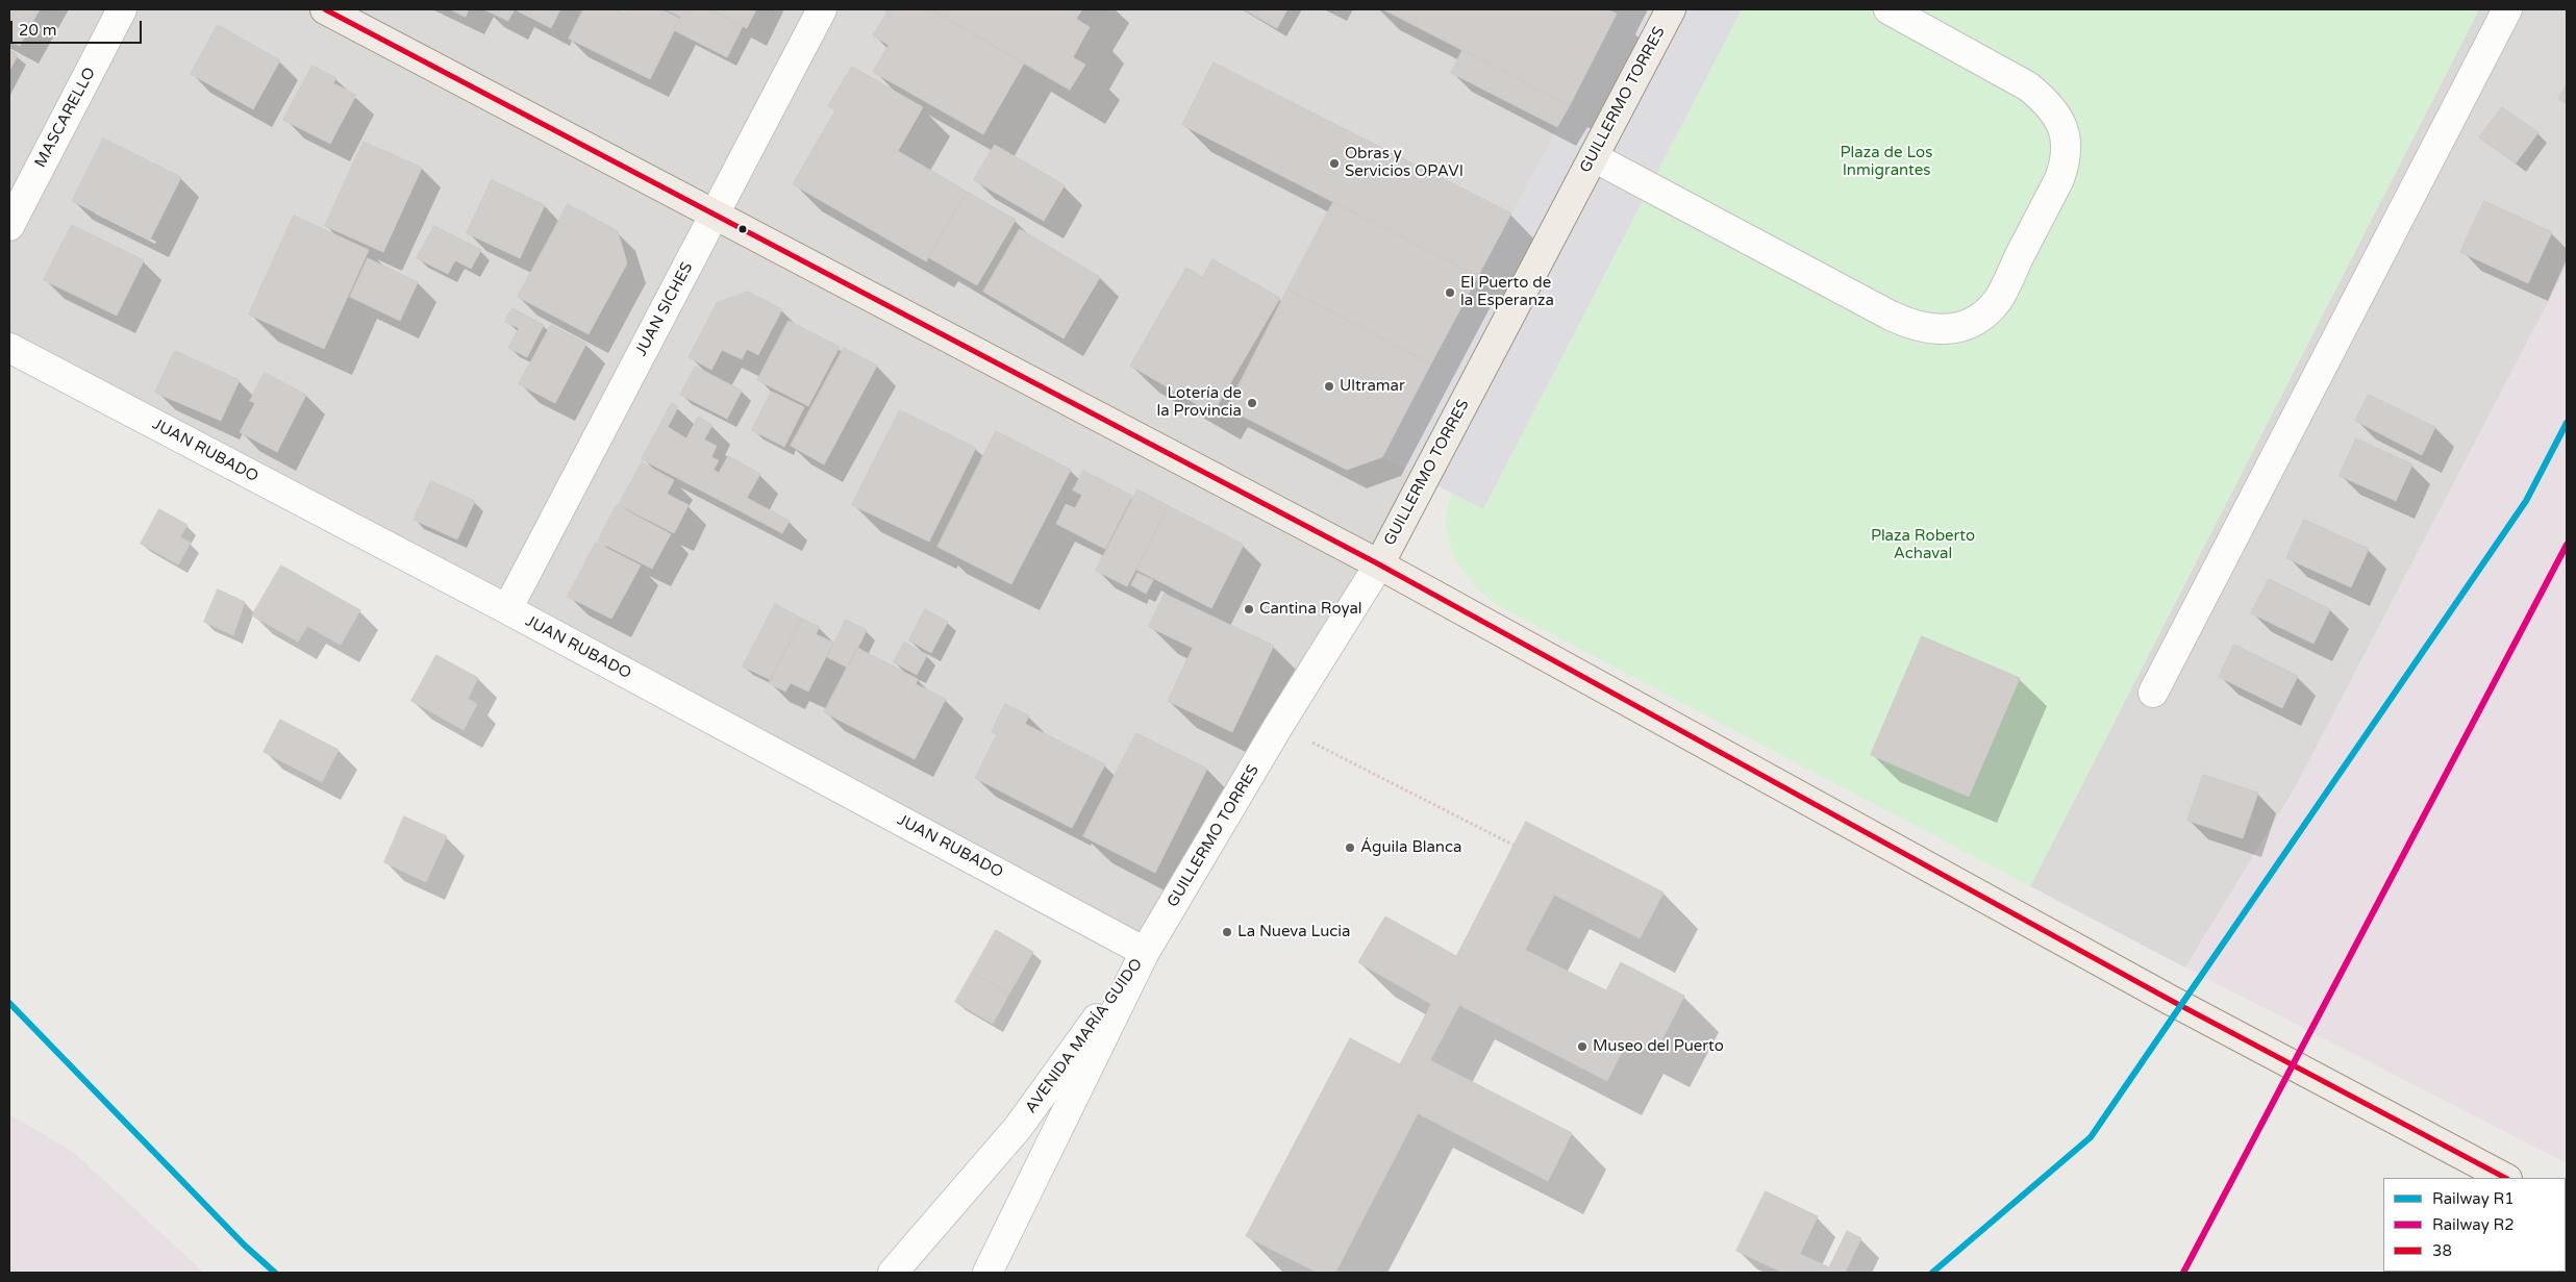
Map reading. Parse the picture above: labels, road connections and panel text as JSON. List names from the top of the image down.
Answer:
{
  "streets": {
    "main road": ["GUILLERMO TORRES"],
    "street": [
      "MASCARELLO",
      "JUAN SICHES",
      "JUAN RUBADO",
      "AVENIDA MARÍA GUIDO"
    ]
  },
  "crossings": [
    ["GUILLERMO TORRES", "JUAN RUBADO"],
    ["GUILLERMO TORRES", "AVENIDA MARÍA GUIDO"],
    ["JUAN SICHES", "JUAN RUBADO"],
    ["JUAN RUBADO", "AVENIDA MARÍA GUIDO"]
  ],
  "parks": ["Plaza de Los Inmigrantes", "Plaza Roberto Achaval"],
  "places": [
    "Obras y Servicios OPAVI",
    "El Puerto de la Esperanza",
    "Ultramar",
    "Lotería de la Provincia",
    "Cantina Royal",
    "Águila Blanca",
    "La Nueva Lucia",
    "Museo del Puerto"
  ],
  "lines": ["transit line 38", "rail line R1", "rail line R2"],
  "legend": ["Railway R1", "Railway R2", "38"],
  "scale_bar": "20 m"
}
